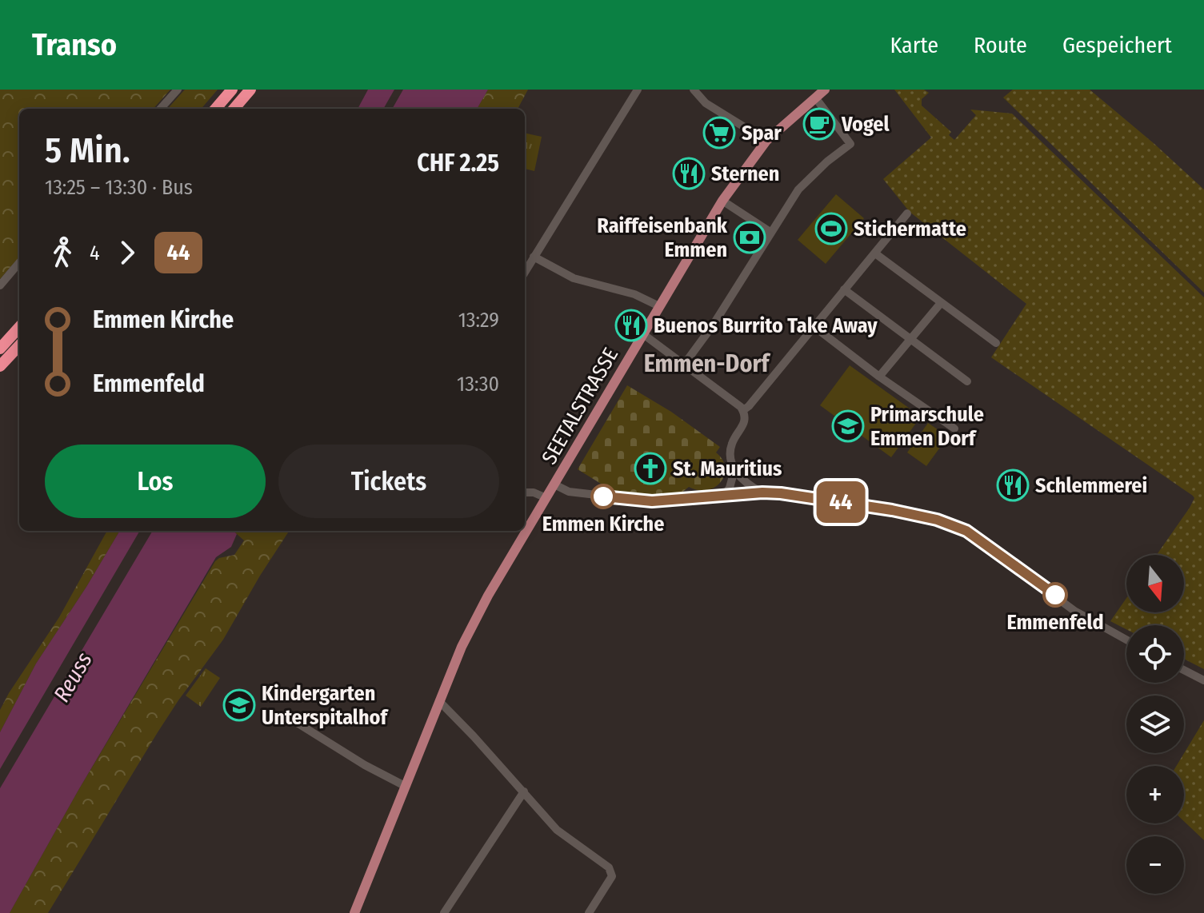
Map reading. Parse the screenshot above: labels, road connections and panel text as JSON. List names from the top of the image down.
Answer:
{
  "streets": {
    "main road": ["SEETALSTRASSE"]
  },
  "districts": ["Emmen-Dorf"],
  "water": ["Reuss"],
  "places": {
    "cafe": ["Vogel"],
    "supermarket": ["Spar"],
    "restaurant": ["Sternen", "Buenos Burrito Take Away", "Schlemmerei"],
    "sports": ["Stichermatte"],
    "bank": ["Raiffeisenbank Emmen"],
    "school or university": ["Primarschule Emmen Dorf", "Kindergarten Unterspitalhof"],
    "church": ["St. Mauritius"],
    "other": ["Emmen Kirche", "Emmenfeld"]
  },
  "lines": ["bus line 44"],
  "north": "bottom",
  "page": {
    "header": "Transo",
    "nav": ["Karte", "Route", "Gespeichert"],
    "on_map": "44",
    "heading": ["5 Min.", "13:25 – 13:30 · Bus", "CHF 2.25"],
    "legs": ["4", "44"],
    "list": [
      {
        "name": "Emmen Kirche",
        "value": "13:29"
      },
      {
        "name": "Emmenfeld",
        "value": "13:30"
      }
    ],
    "buttons": ["Los", "Tickets"],
    "map_buttons": ["+", "−"]
  }
}
